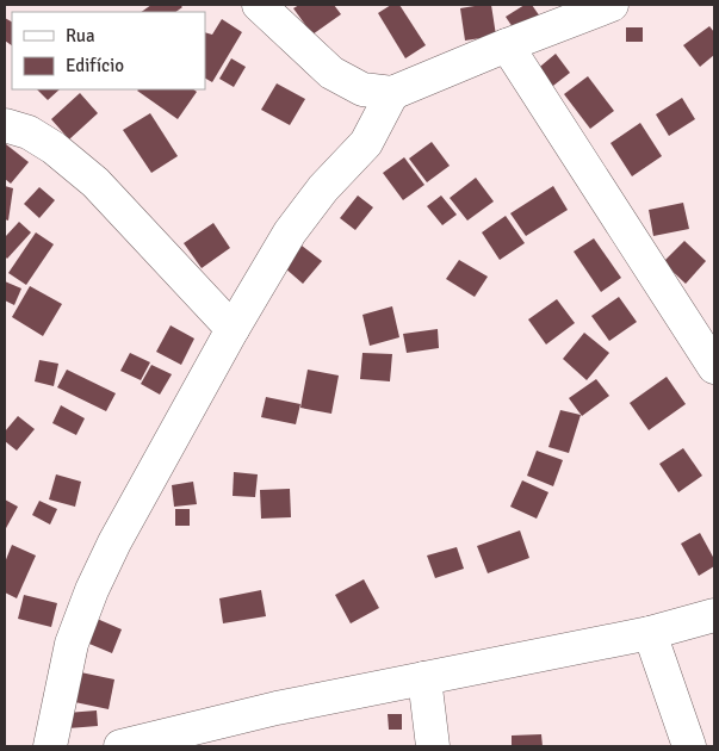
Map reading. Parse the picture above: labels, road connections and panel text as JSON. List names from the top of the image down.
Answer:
{
  "legend": ["Rua", "Edifício"]
}
